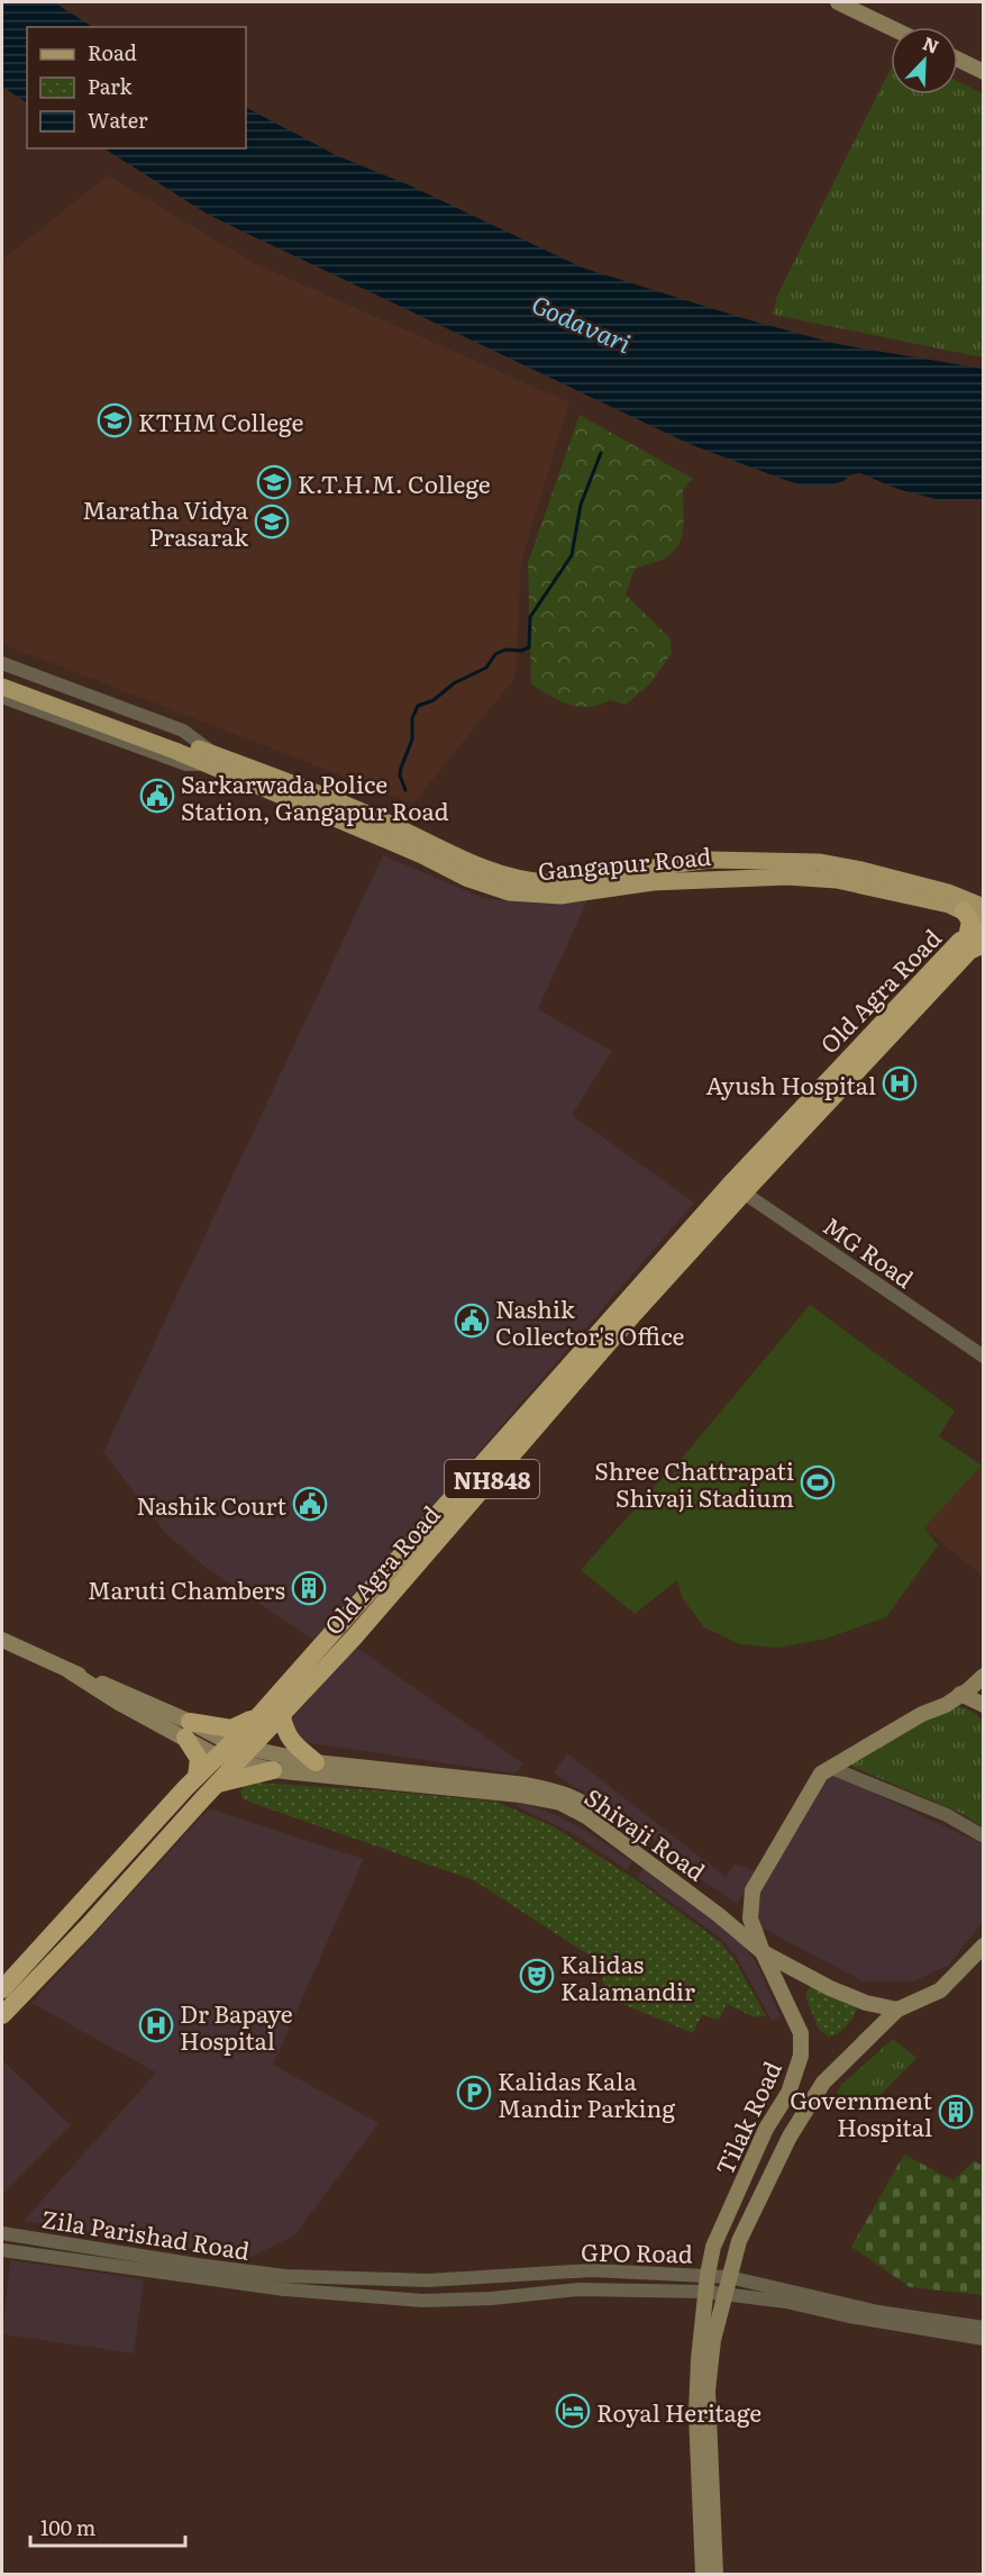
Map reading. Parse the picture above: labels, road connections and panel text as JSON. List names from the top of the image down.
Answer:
{
  "streets": {
    "highway": ["Old Agra Road", "NH848"],
    "main road": ["Gangapur Road", "Shivaji Road", "Tilak Road"],
    "street": ["MG Road", "Zila Parishad Road", "GPO Road"]
  },
  "crossings": [
    ["Old Agra Road", "MG Road"],
    ["Old Agra Road", "Shivaji Road"],
    ["Shivaji Road", "Tilak Road"],
    ["Tilak Road", "GPO Road"],
    ["Zila Parishad Road", "GPO Road"]
  ],
  "water": ["Godavari"],
  "places": {
    "school or university": ["KTHM College", "K.T.H.M. College", "Maratha Vidya Prasarak"],
    "public building": ["Sarkarwada Police Station, Gangapur Road", "Nashik Collector's Office", "Nashik Court"],
    "hospital": ["Ayush Hospital", "Dr Bapaye Hospital"],
    "sports": ["Shree Chattrapati Shivaji Stadium"],
    "building": ["Maruti Chambers", "Government Hospital"],
    "theatre": ["Kalidas Kalamandir"],
    "parking": ["Kalidas Kala Mandir Parking"],
    "hotel": ["Royal Heritage"]
  },
  "legend": ["Road", "Park", "Water"],
  "scale_bar": "100 m",
  "north": "top right"
}
